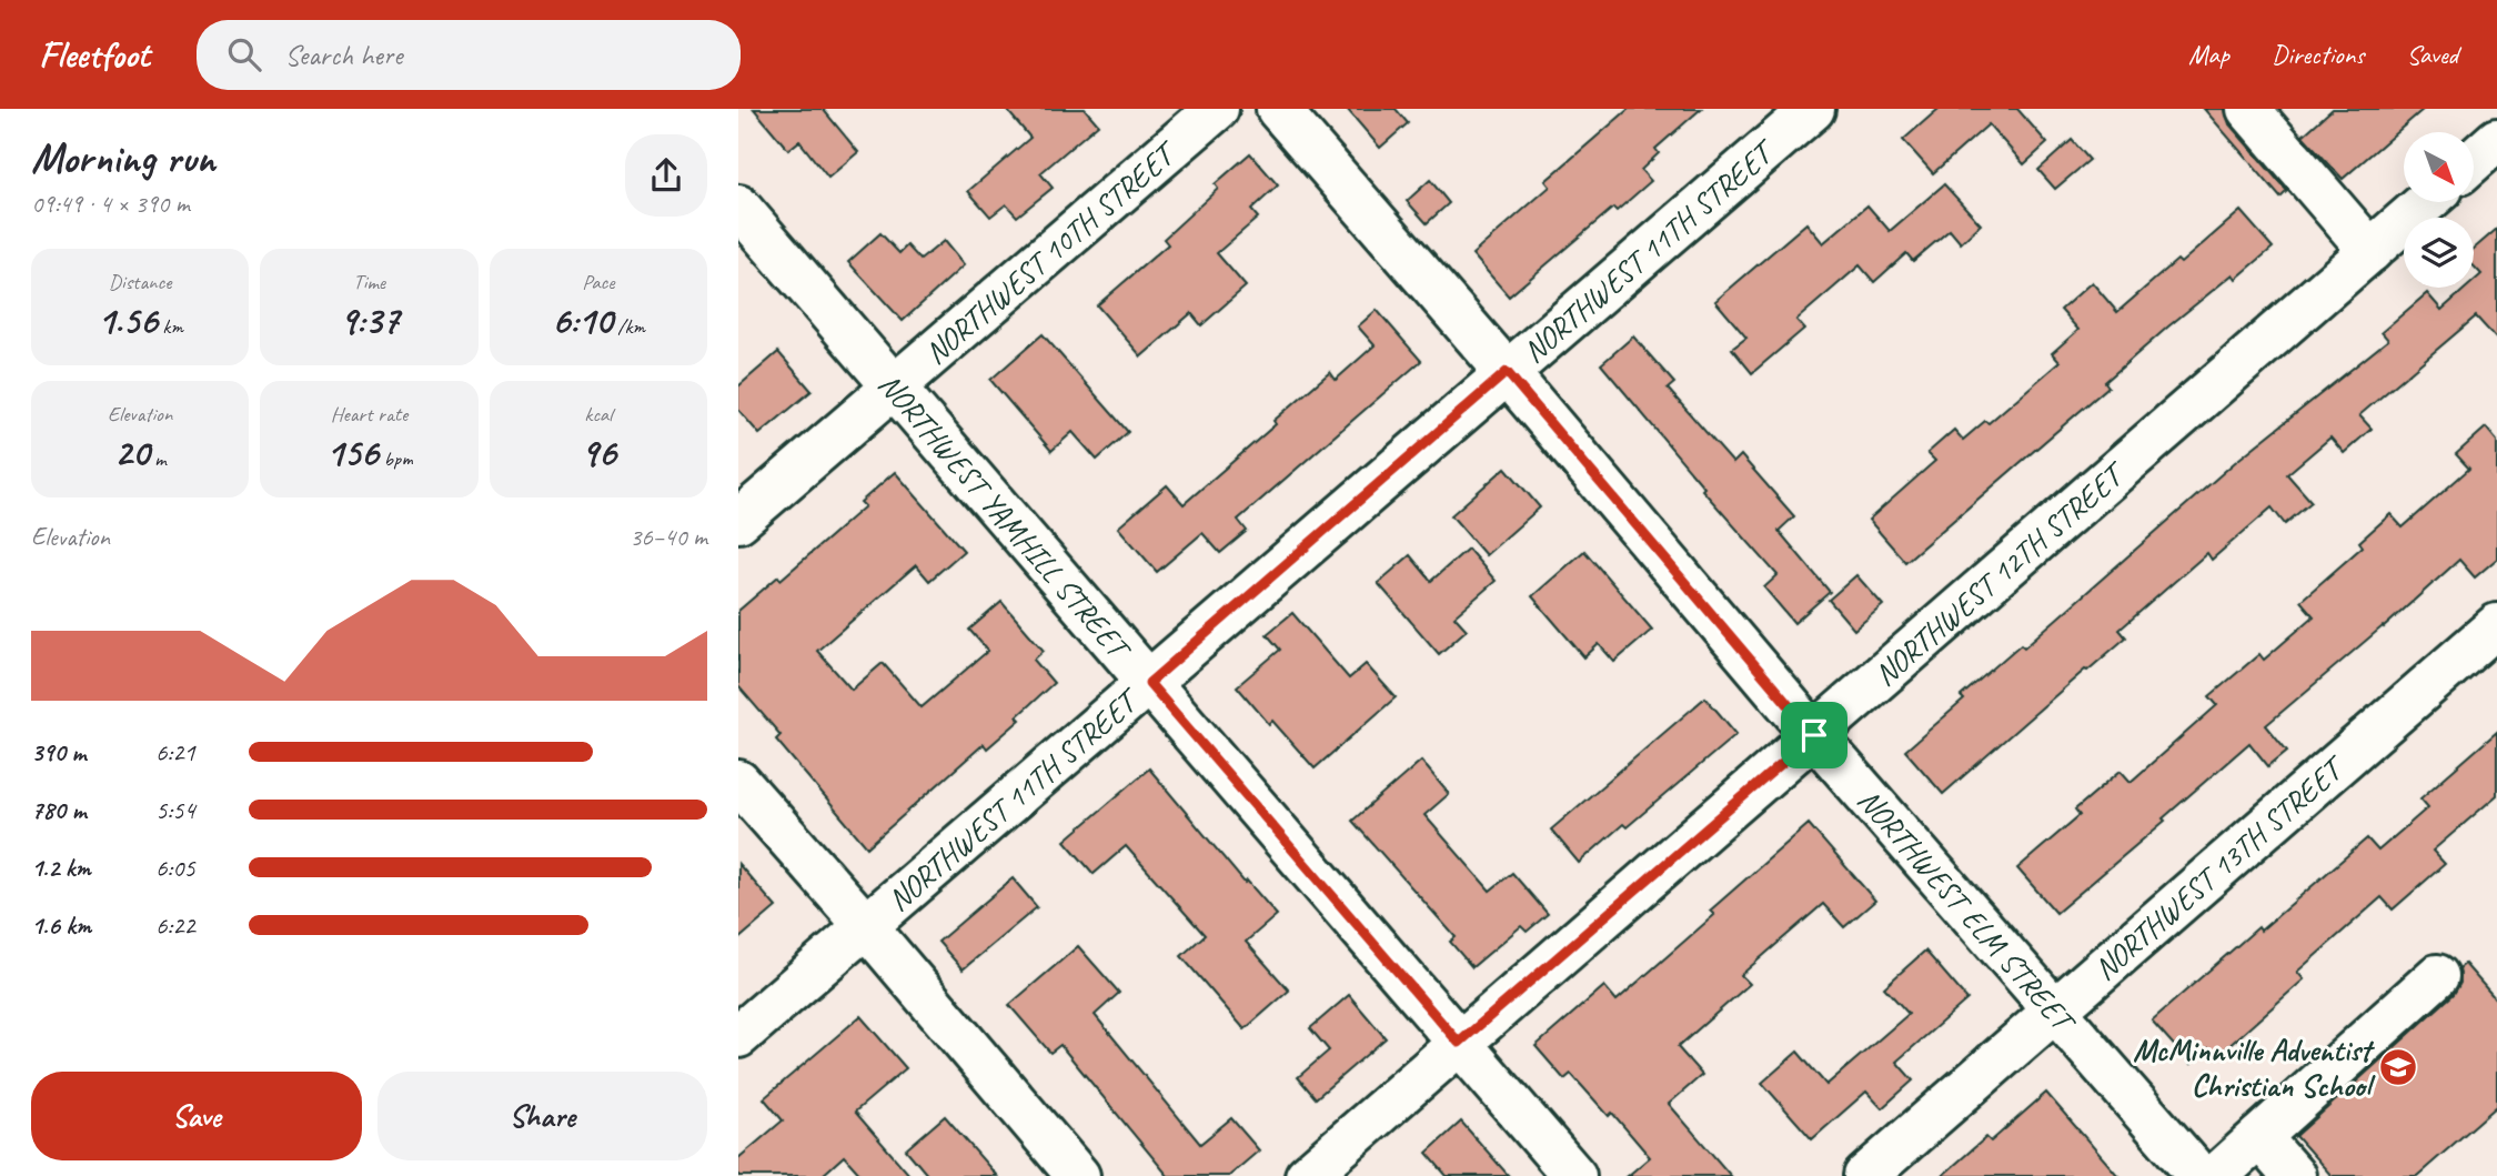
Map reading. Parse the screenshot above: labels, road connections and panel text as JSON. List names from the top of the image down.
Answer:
{
  "streets": {
    "street": [
      "NORTHWEST 11TH STREET",
      "NORTHWEST 10TH STREET",
      "NORTHWEST YAMHILL STREET",
      "NORTHWEST 12TH STREET",
      "NORTHWEST 13TH STREET",
      "NORTHWEST ELM STREET"
    ]
  },
  "crossings": [
    ["NORTHWEST 11TH STREET", "NORTHWEST YAMHILL STREET"],
    ["NORTHWEST 11TH STREET", "NORTHWEST ELM STREET"],
    ["NORTHWEST 10TH STREET", "NORTHWEST YAMHILL STREET"],
    ["NORTHWEST YAMHILL STREET", "NORTHWEST 12TH STREET"],
    ["NORTHWEST 12TH STREET", "NORTHWEST ELM STREET"],
    ["NORTHWEST 13TH STREET", "NORTHWEST ELM STREET"]
  ],
  "places": {
    "school or university": ["McMinnville Adventist Christian School"]
  },
  "north": "bottom right",
  "page": {
    "header": "Fleetfoot",
    "search": "Search here",
    "nav": ["Map", "Directions", "Saved"],
    "heading": ["Morning run", "09:49 · 4 × 390 m"],
    "stats": [
      ["Distance", "1.56 km"],
      ["Time", "9:37"],
      ["Pace", "6:10 /km"],
      ["Elevation", "20 m"],
      ["Heart rate", "156 bpm"],
      ["kcal", "96"]
    ],
    "chart": ["Elevation", "36–40 m"],
    "list": [
      {
        "name": "390 m",
        "note": "6:21"
      },
      {
        "name": "780 m",
        "note": "5:54"
      },
      {
        "name": "1.2 km",
        "note": "6:05"
      },
      {
        "name": "1.6 km",
        "note": "6:22"
      }
    ],
    "buttons": ["Save", "Share"]
  }
}
